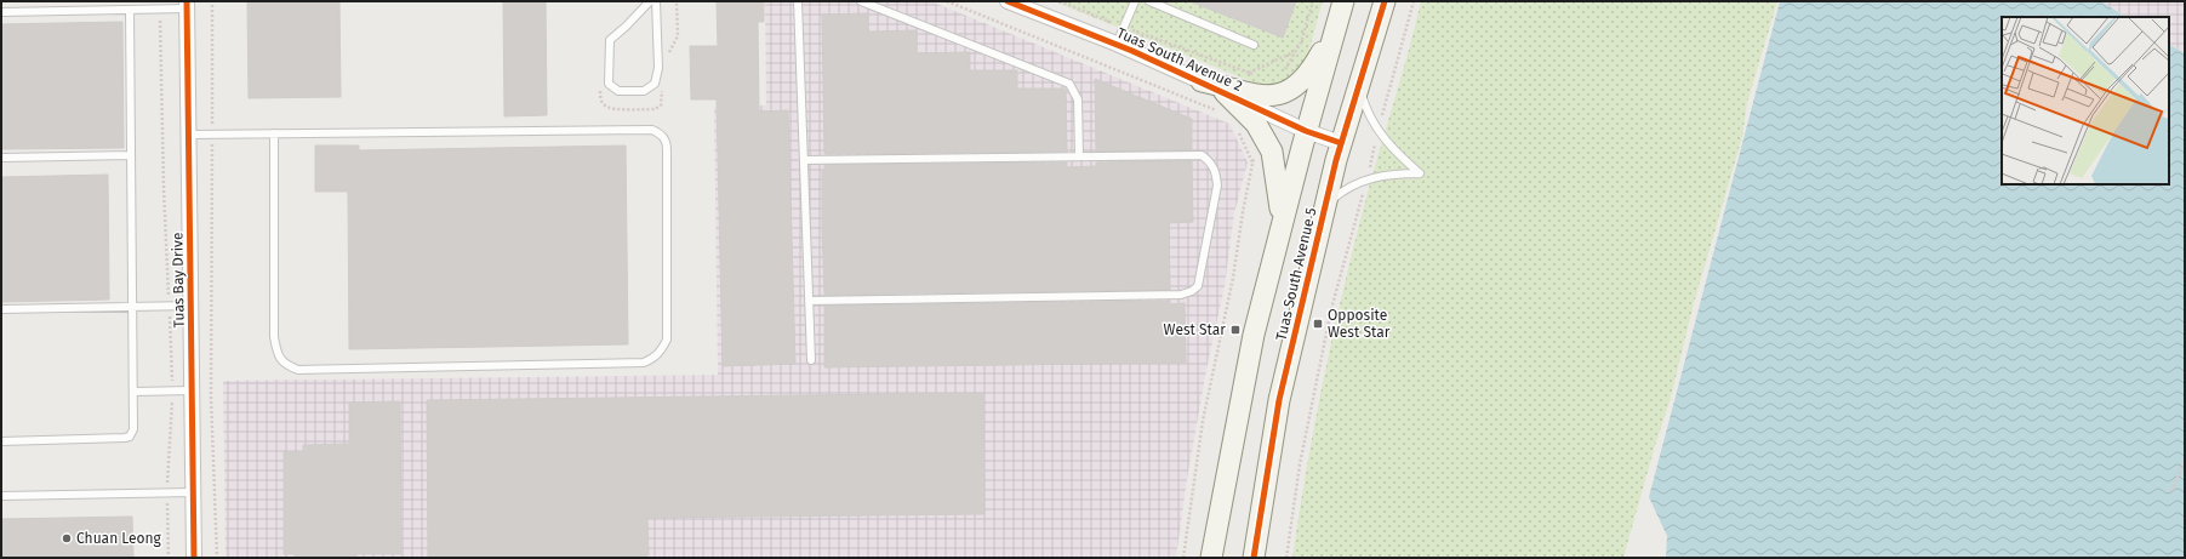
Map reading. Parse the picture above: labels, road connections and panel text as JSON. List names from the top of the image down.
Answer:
{
  "streets": {
    "street": ["Tuas South Avenue 2", "Tuas South Avenue 5", "Tuas Bay Drive"]
  },
  "crossings": [
    ["Tuas South Avenue 2", "Tuas South Avenue 5"]
  ],
  "places": {
    "transit": ["Opposite West Star", "West Star"],
    "other": ["Chuan Leong"]
  }
}
